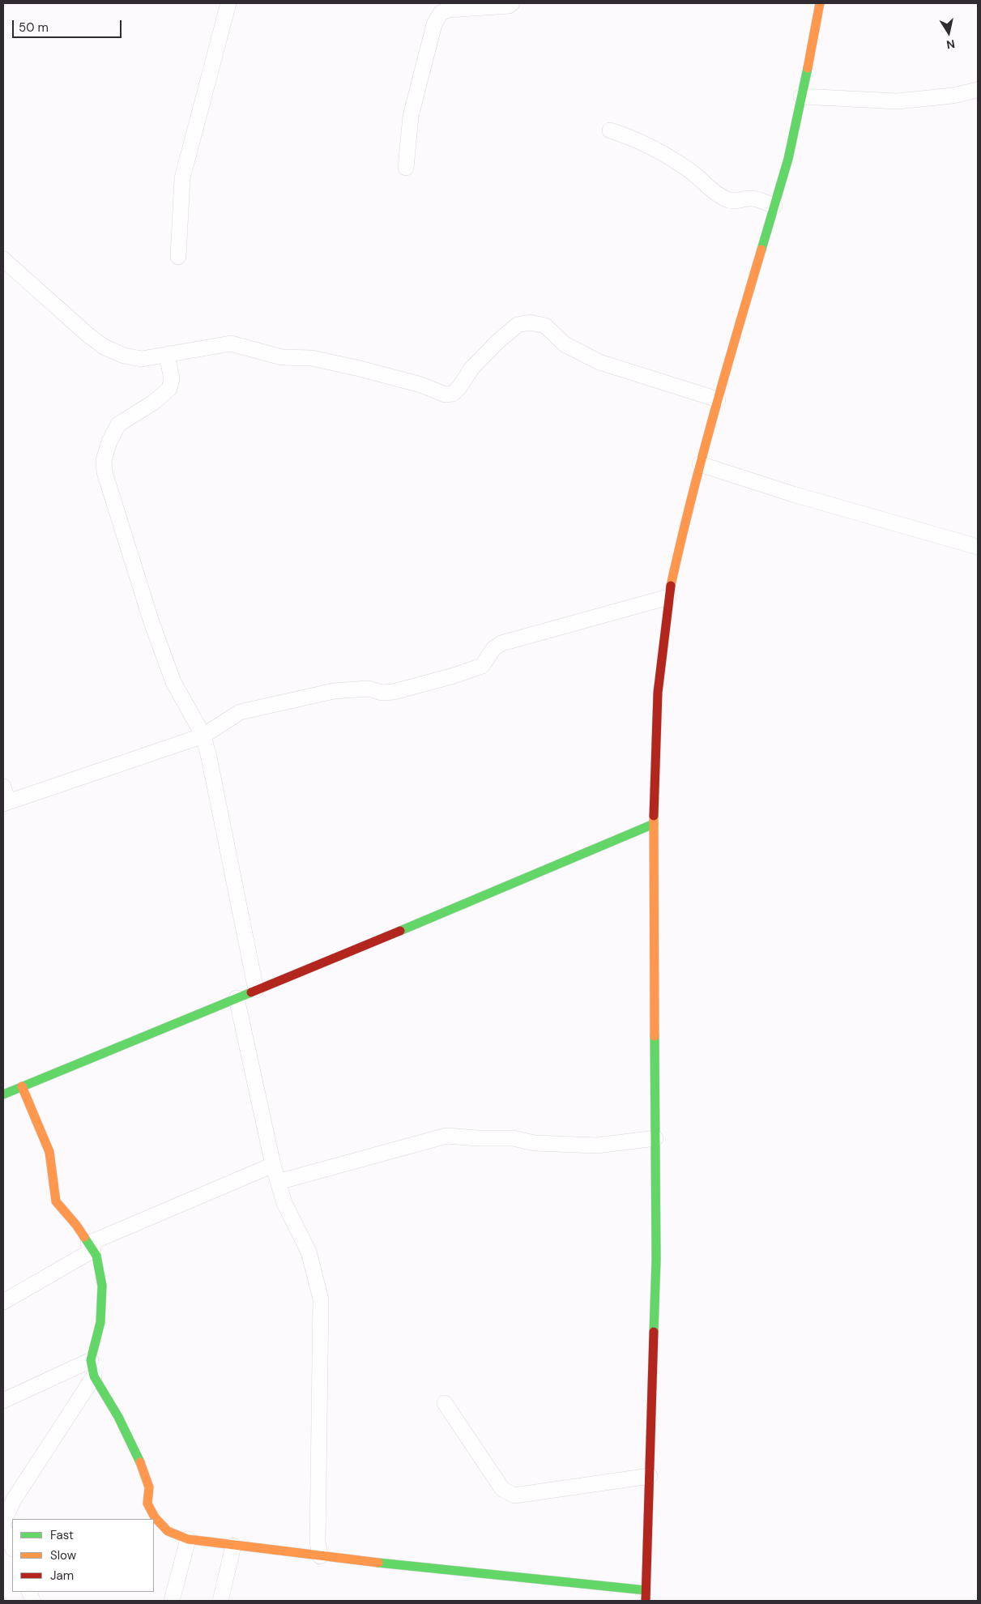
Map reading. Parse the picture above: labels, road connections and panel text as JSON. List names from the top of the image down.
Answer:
{
  "legend": ["Fast", "Slow", "Jam"],
  "scale_bar": "50 m",
  "north": "bottom"
}
